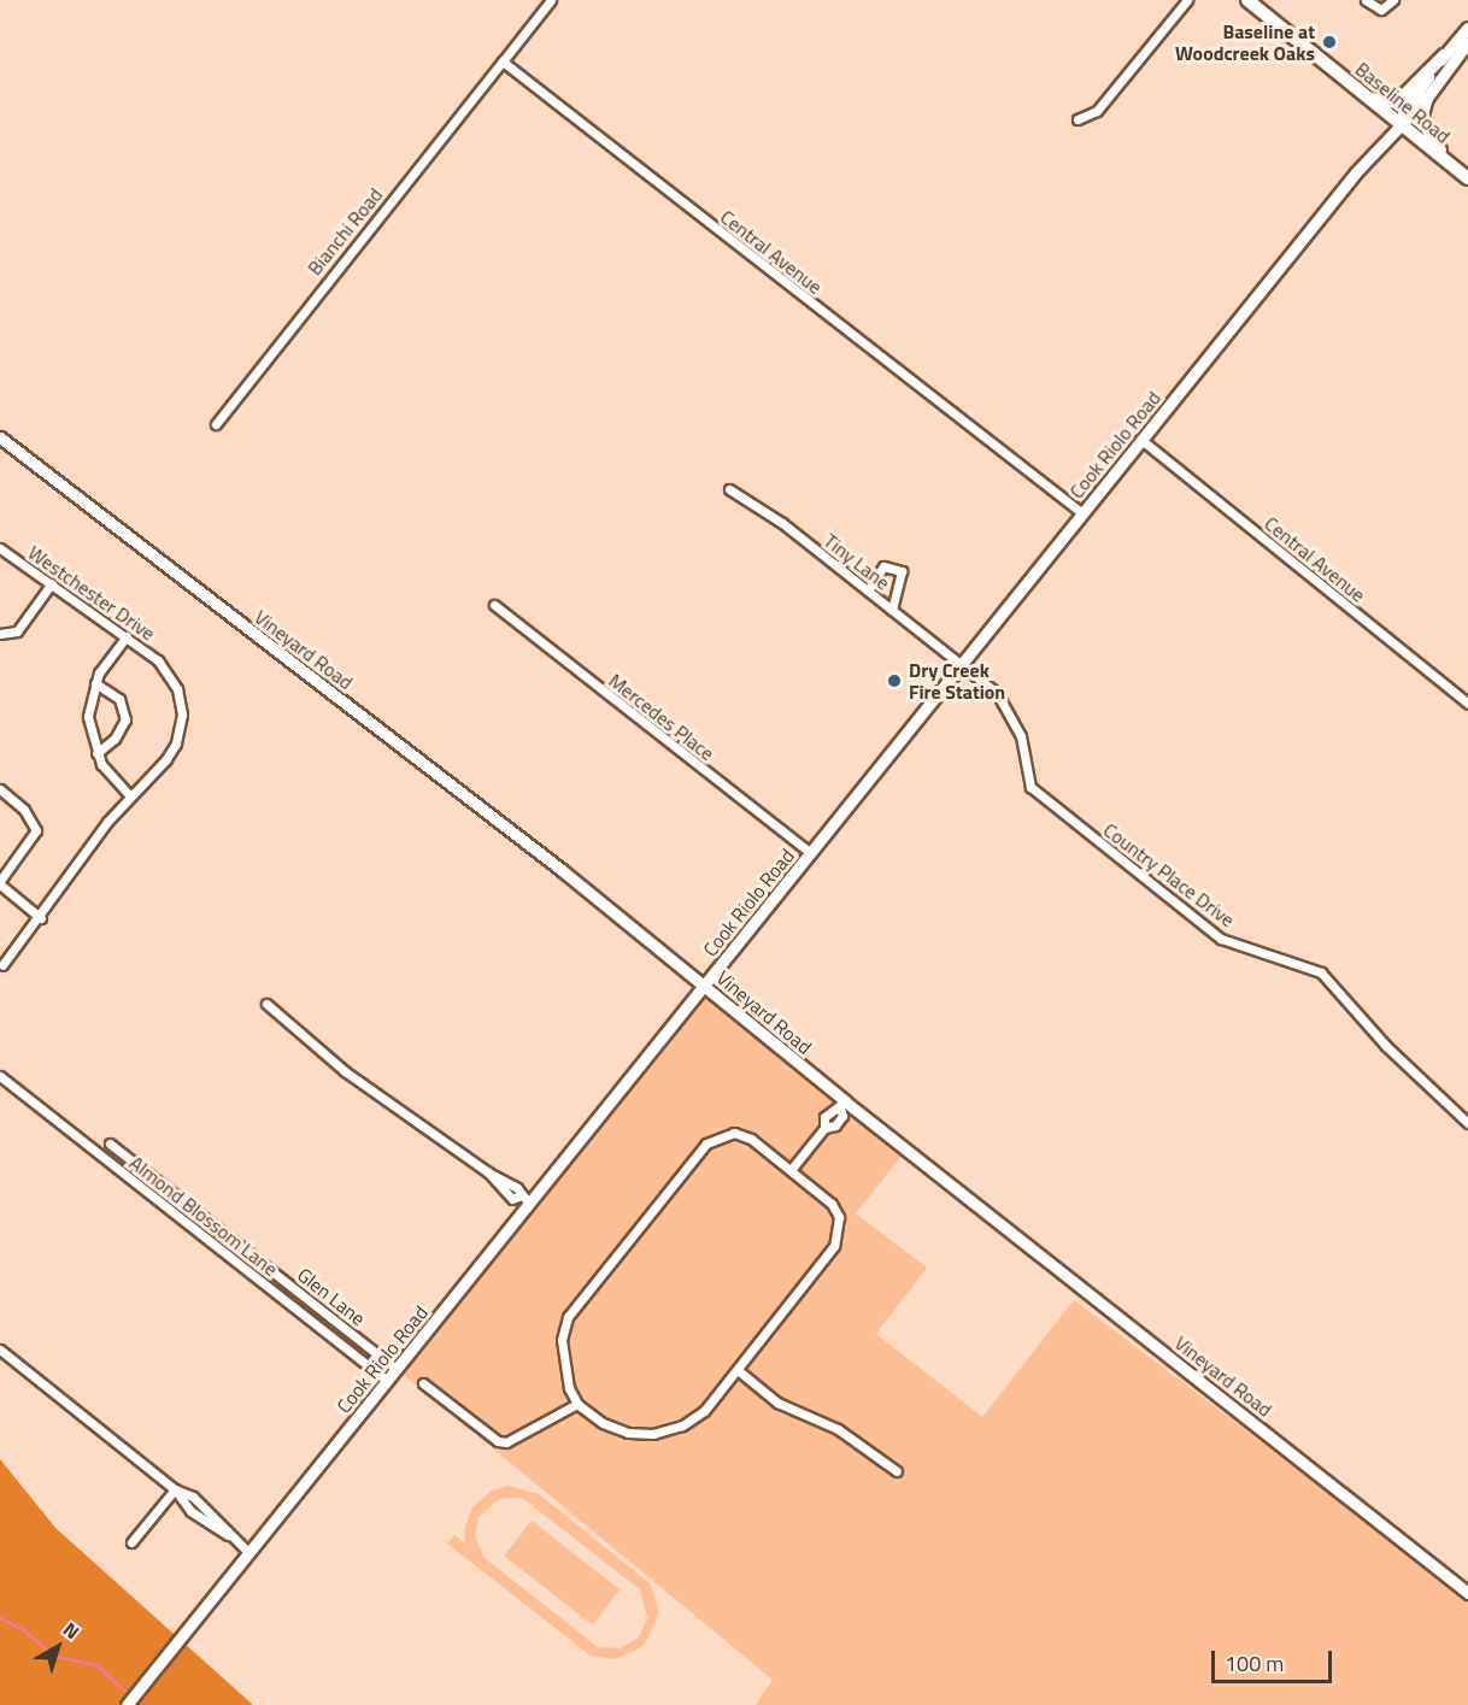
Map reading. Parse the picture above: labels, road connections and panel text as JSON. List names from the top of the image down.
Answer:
{
  "streets": {
    "main road": ["Baseline Road"],
    "street": [
      "Bianchi Road",
      "Central Avenue",
      "Cook Riolo Road",
      "Tiny Lane",
      "Westchester Drive",
      "Vineyard Road",
      "Mercedes Place",
      "Country Place Drive",
      "Almond Blossom Lane",
      "Glen Lane"
    ]
  },
  "crossings": [
    ["Baseline Road", "Cook Riolo Road"],
    ["Bianchi Road", "Central Avenue"],
    ["Central Avenue", "Cook Riolo Road"],
    ["Cook Riolo Road", "Tiny Lane"],
    ["Cook Riolo Road", "Vineyard Road"],
    ["Cook Riolo Road", "Mercedes Place"],
    ["Cook Riolo Road", "Country Place Drive"],
    ["Cook Riolo Road", "Almond Blossom Lane"],
    ["Cook Riolo Road", "Glen Lane"],
    ["Tiny Lane", "Country Place Drive"]
  ],
  "places": ["Baseline at Woodcreek Oaks", "Dry Creek Fire Station"],
  "scale_bar": "100 m",
  "north": "top right"
}
